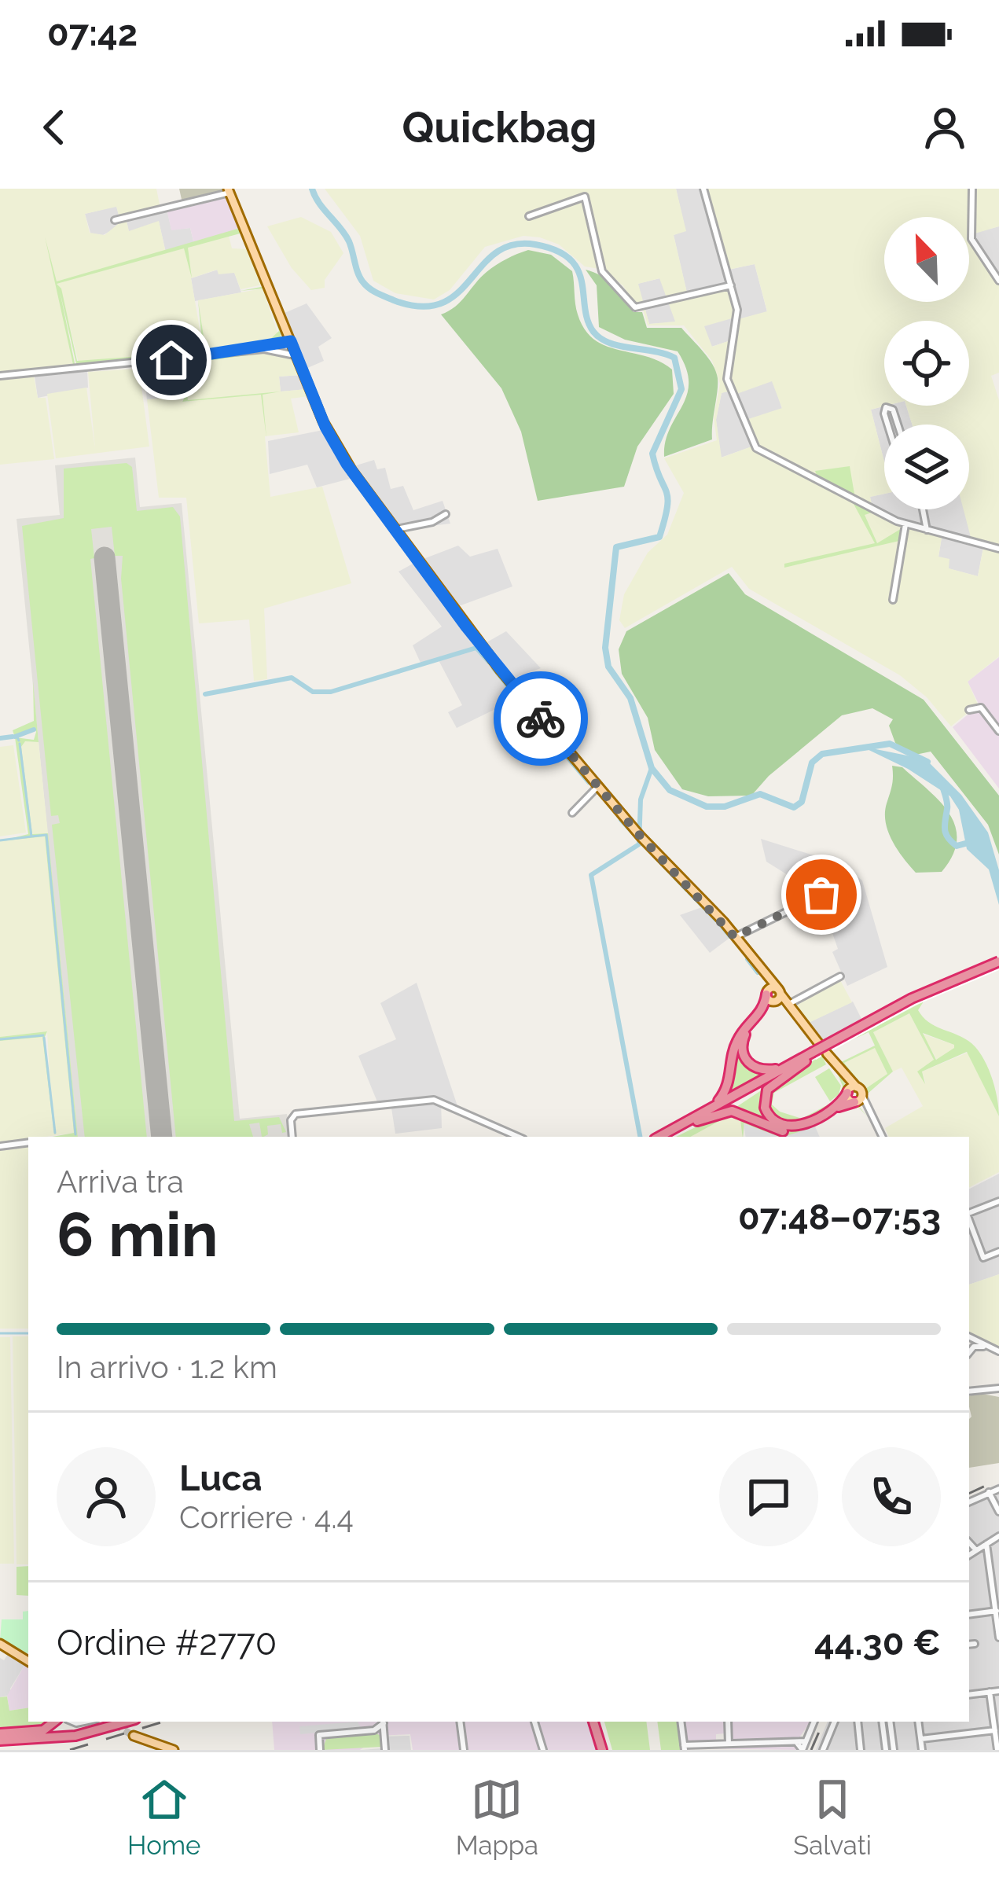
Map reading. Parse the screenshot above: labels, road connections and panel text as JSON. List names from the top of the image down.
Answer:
{
  "north": "top left",
  "page": {
    "status": "07:42",
    "header": "Quickbag",
    "heading": ["6 min", "Arriva tra", "07:48–07:53"],
    "panel": [
      "Luca",
      "Corriere · 4.4",
      "Ordine #2770",
      "44.30 €"
    ],
    "bar": "In arrivo · 1.2 km",
    "tabs": ["Home", "Mappa", "Salvati"]
  }
}
